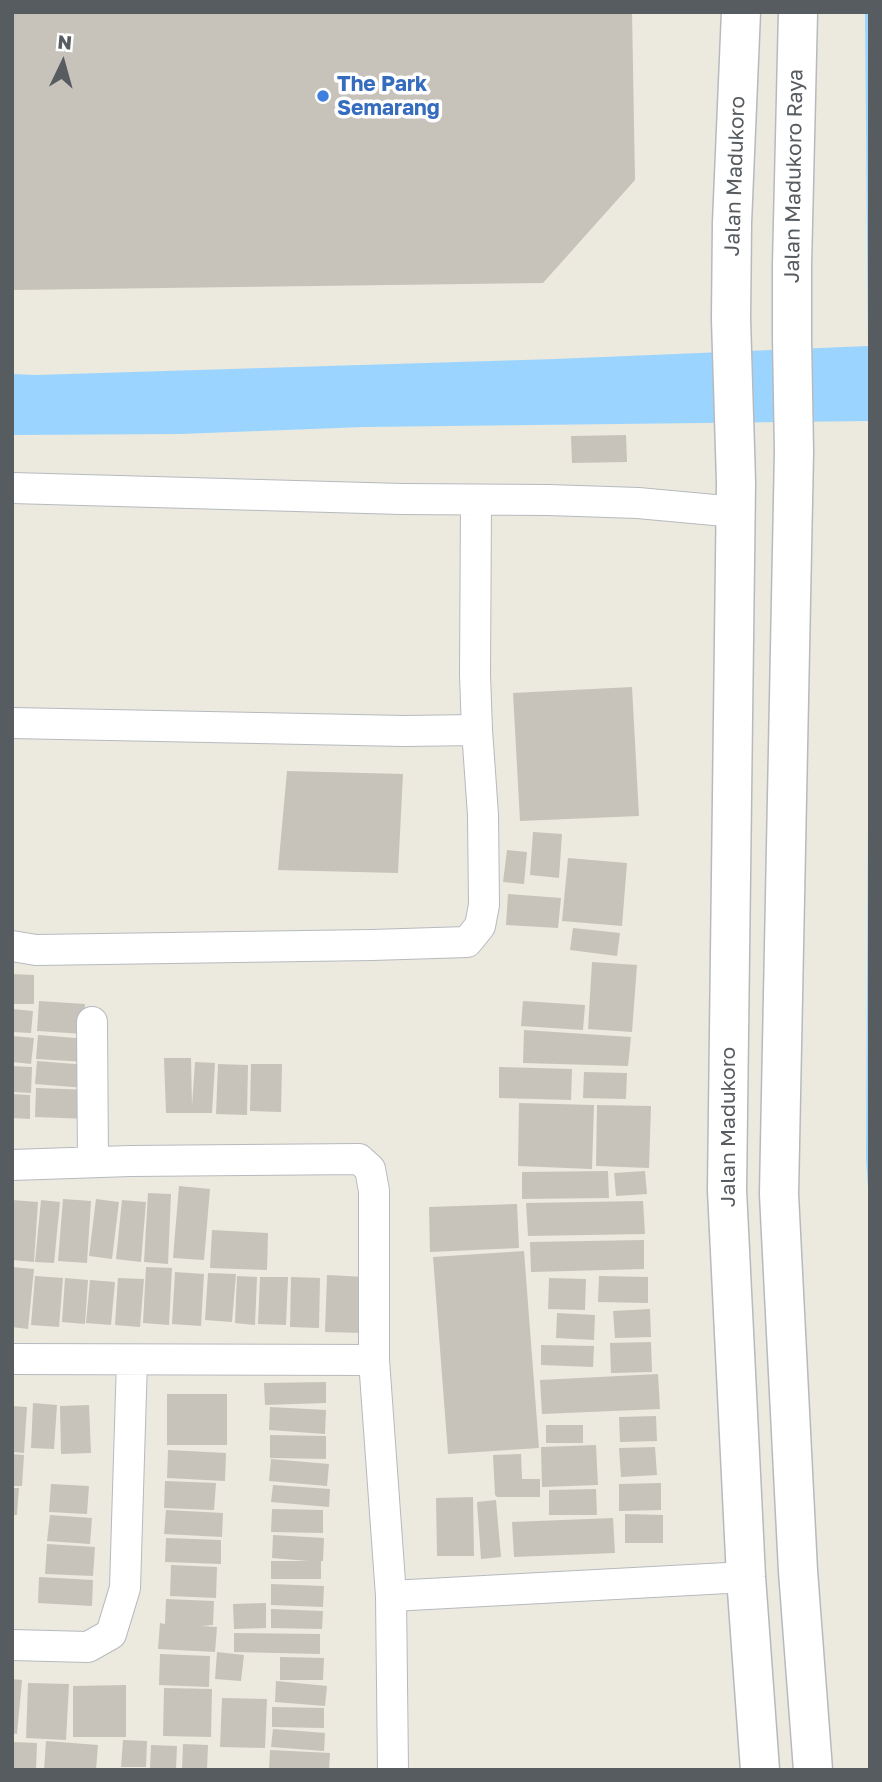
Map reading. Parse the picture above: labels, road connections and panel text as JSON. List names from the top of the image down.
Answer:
{
  "streets": {
    "street": ["Jalan Madukoro", "Jalan Madukoro Raya"]
  },
  "places": ["The Park Semarang"],
  "north": "top"
}
